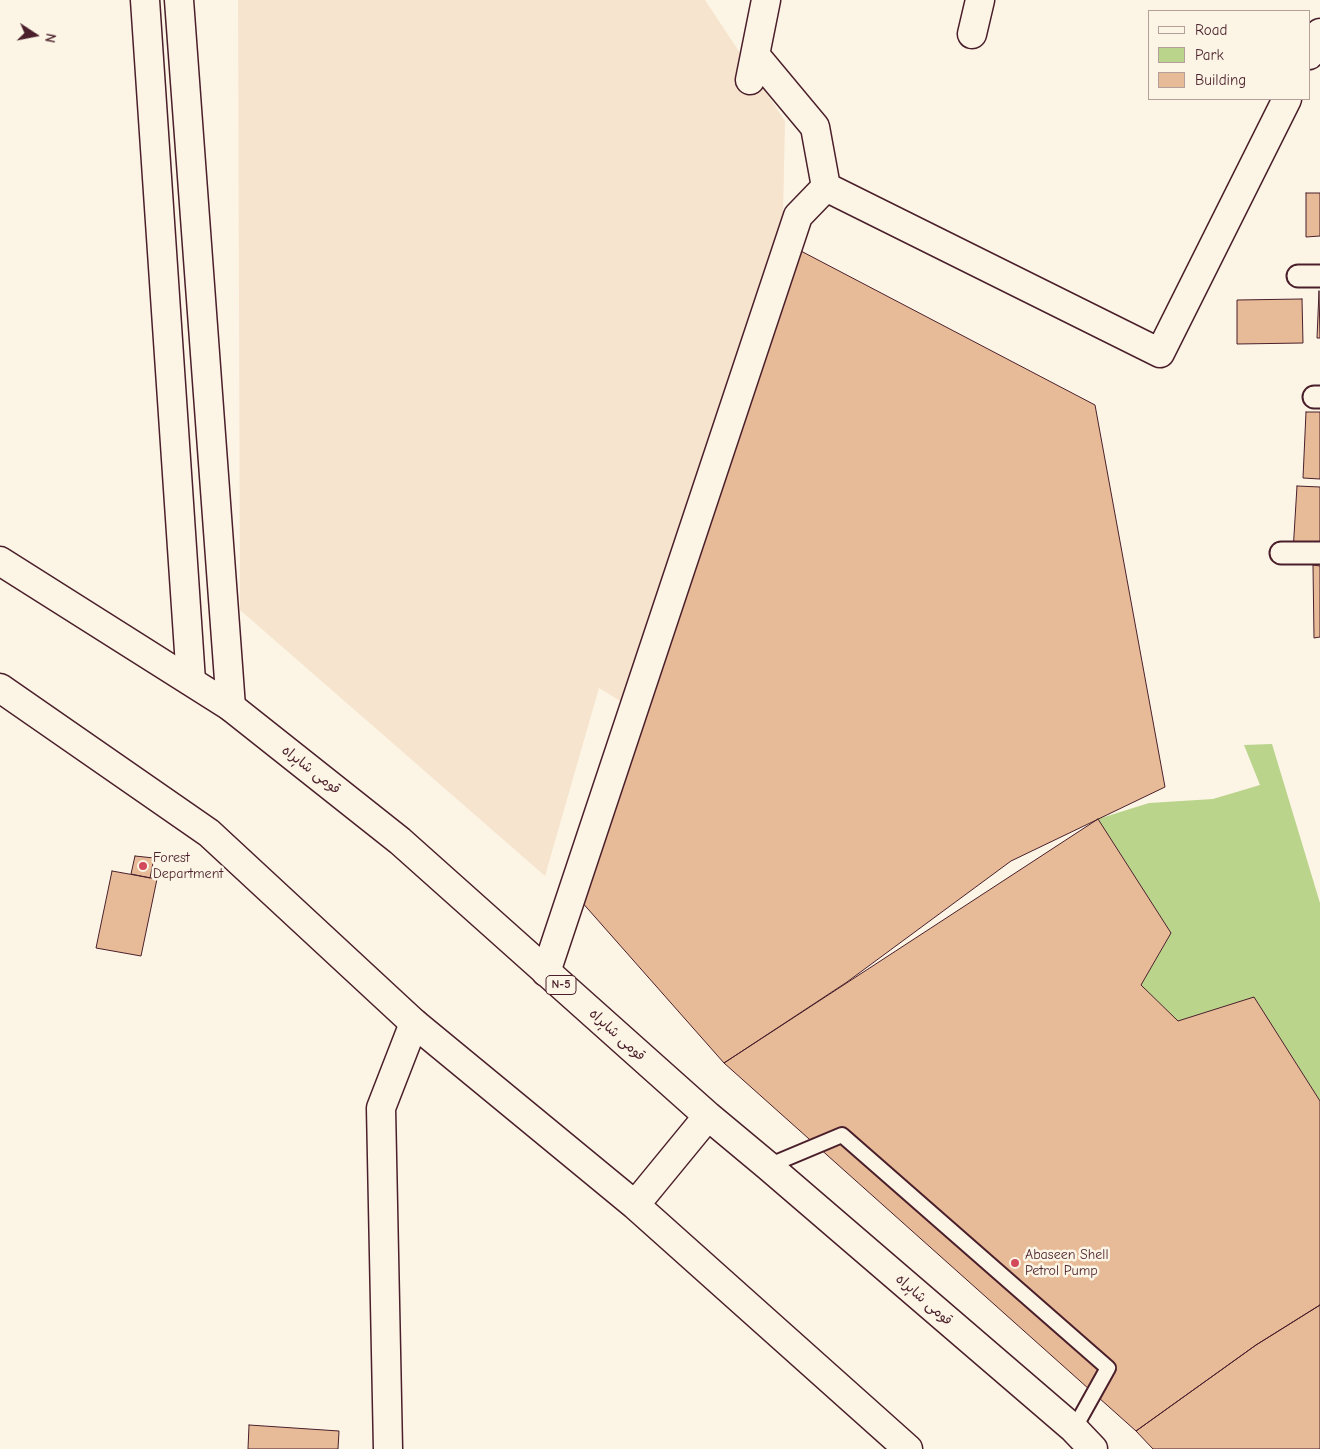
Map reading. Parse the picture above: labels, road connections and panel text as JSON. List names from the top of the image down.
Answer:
{
  "streets": {
    "main road": ["قومی شاہراہ", "N-5"]
  },
  "places": ["Forest Department", "Abaseen Shell Petrol Pump"],
  "legend": ["Road", "Park", "Building"],
  "north": "right"
}
